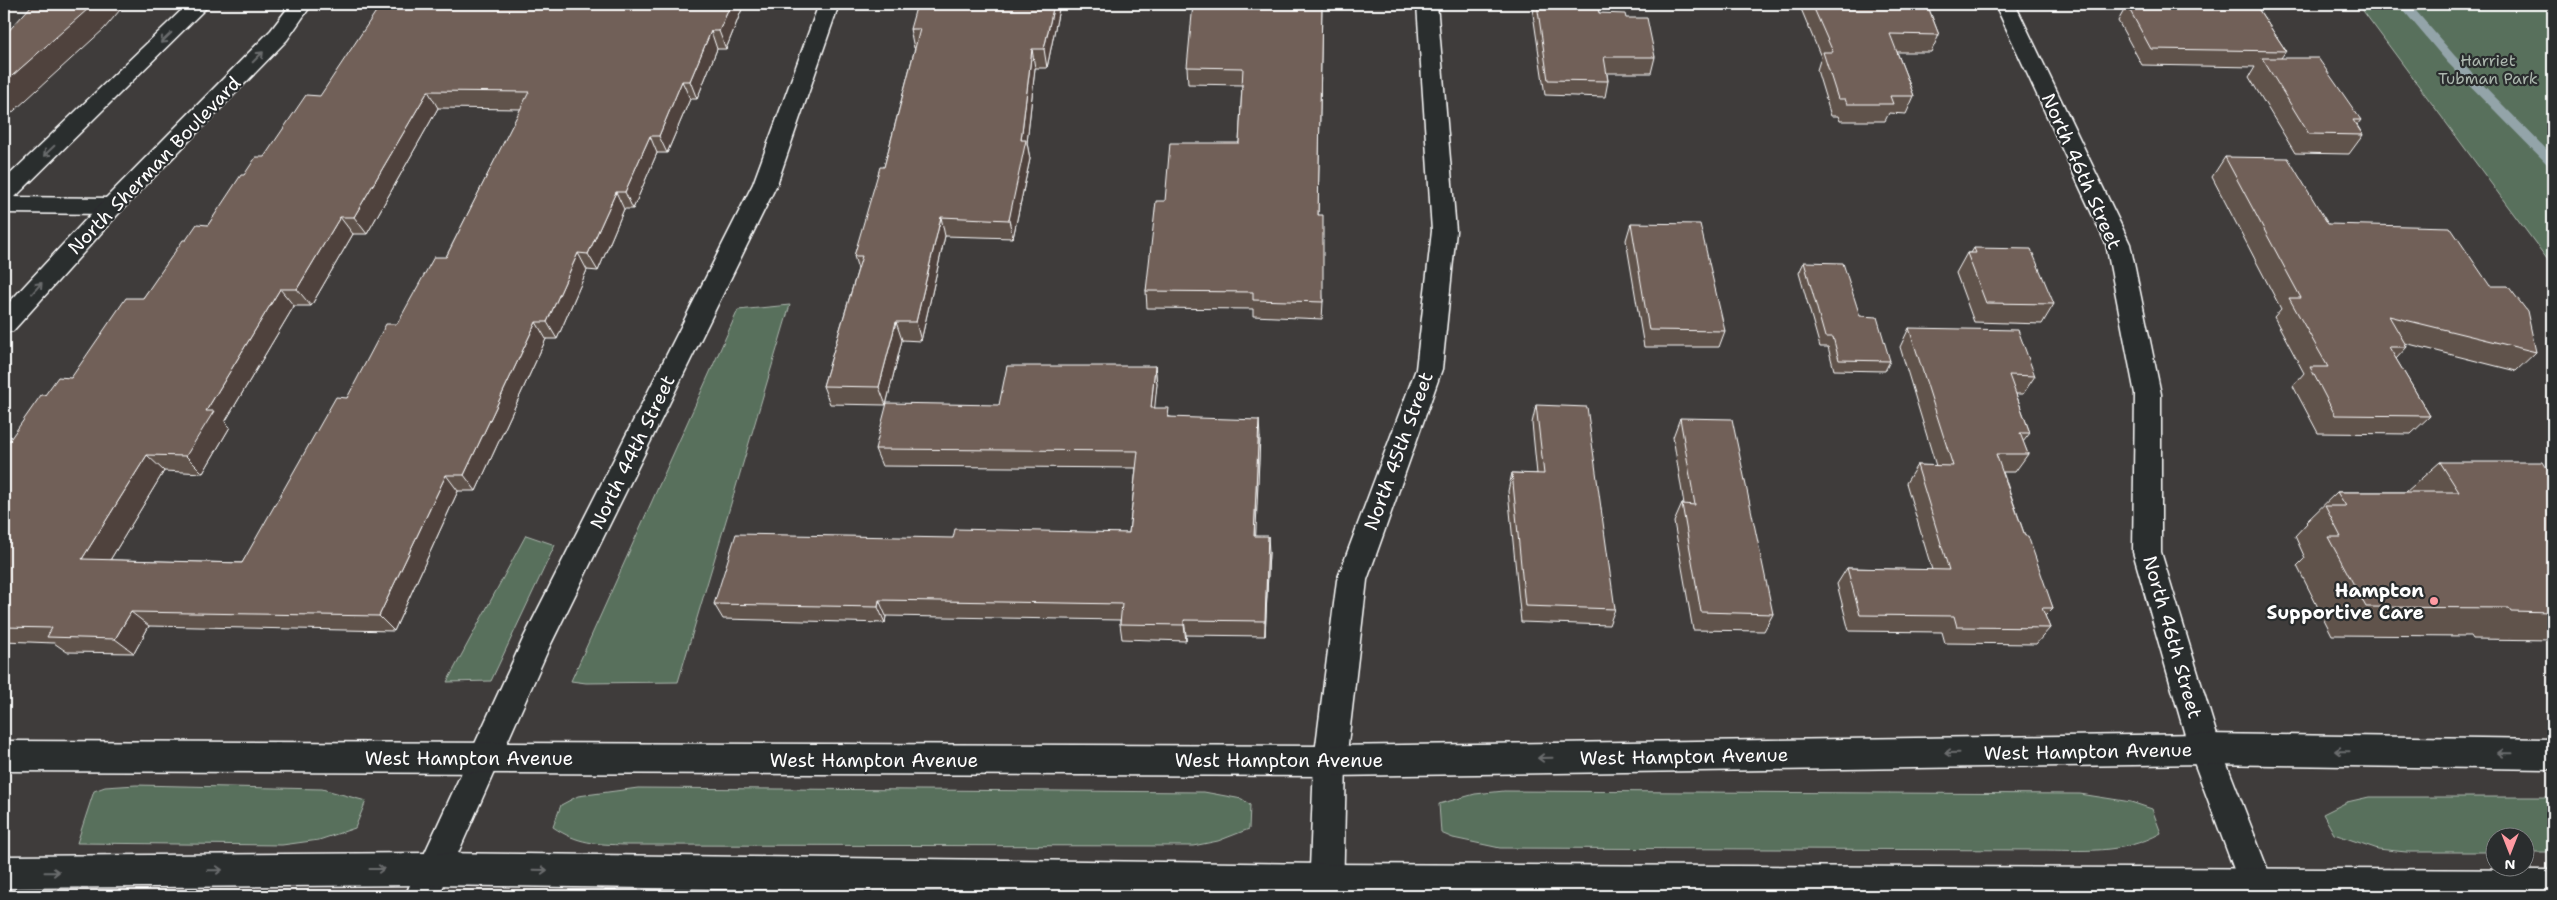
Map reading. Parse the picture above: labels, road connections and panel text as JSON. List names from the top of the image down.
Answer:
{
  "streets": {
    "main road": [
      "North Sherman Boulevard",
      "North 46th Street",
      "North 45th Street",
      "North 44th Street",
      "West Hampton Avenue"
    ]
  },
  "crossings": [
    ["North 46th Street", "West Hampton Avenue"],
    ["North 45th Street", "West Hampton Avenue"],
    ["North 44th Street", "West Hampton Avenue"]
  ],
  "parks": ["Harriet Tubman Park"],
  "places": ["Hampton Supportive Care"],
  "north": "bottom"
}
